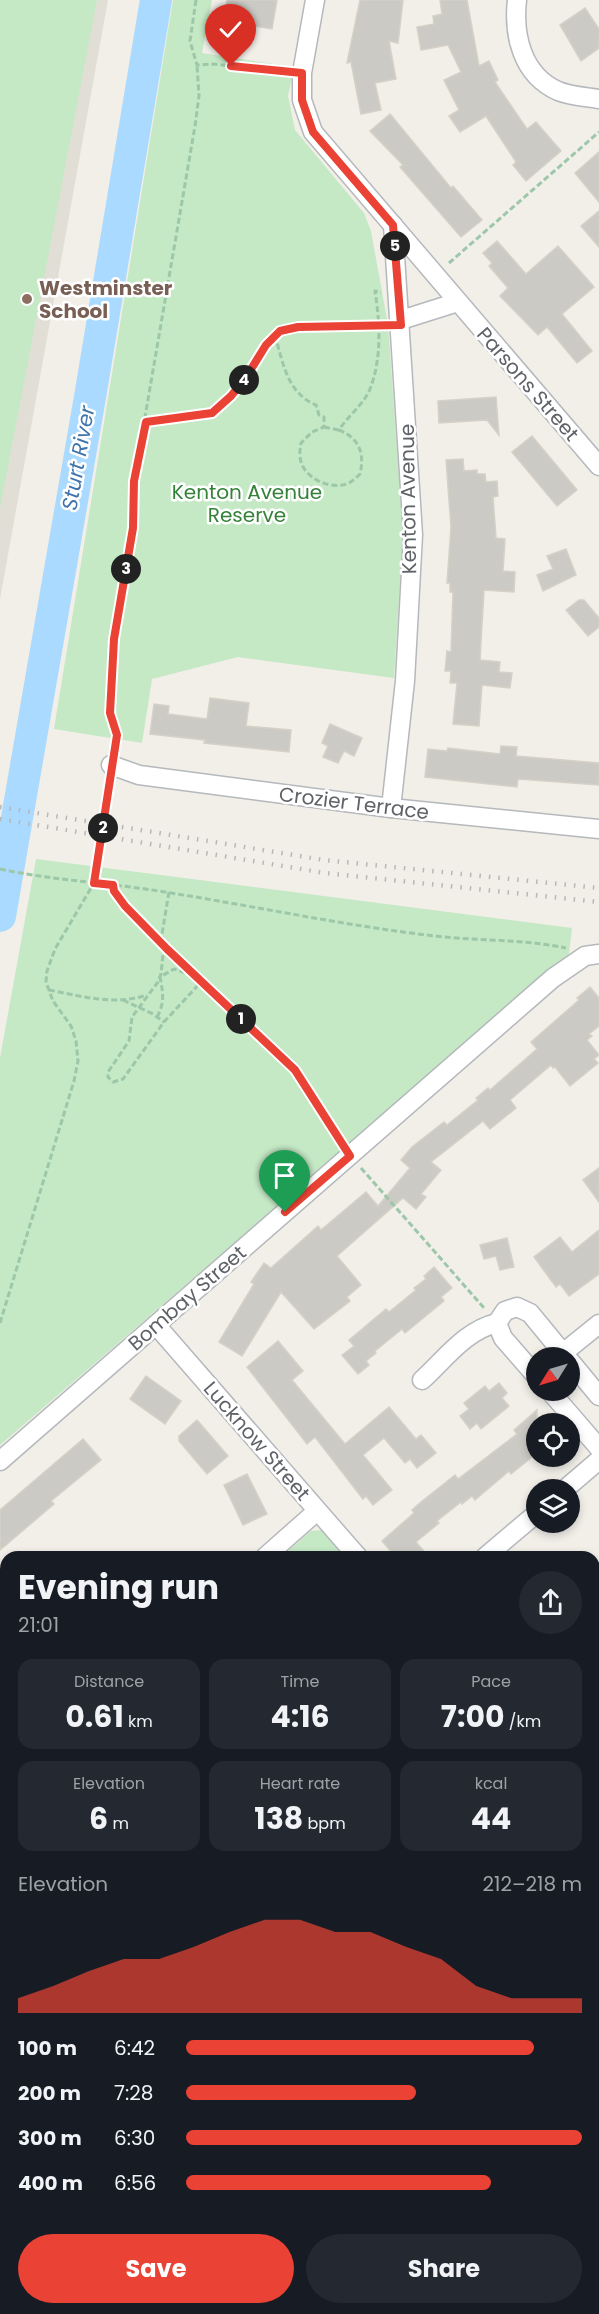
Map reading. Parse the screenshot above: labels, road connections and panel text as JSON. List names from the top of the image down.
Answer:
{
  "streets": {
    "street": [
      "Parsons Street",
      "Kenton Avenue",
      "Crozier Terrace",
      "Bombay Street",
      "Lucknow Street"
    ]
  },
  "crossings": [
    ["Parsons Street", "Kenton Avenue"],
    ["Kenton Avenue", "Crozier Terrace"],
    ["Bombay Street", "Lucknow Street"]
  ],
  "water": ["Sturt River"],
  "parks": ["Kenton Avenue Reserve"],
  "places": ["Westminster School"],
  "north": "bottom left",
  "page": {
    "pins": [
      "5",
      "4",
      "3",
      "2",
      "1"
    ],
    "heading": ["Evening run", "21:01"],
    "stats": [
      ["Distance", "0.61 km"],
      ["Time", "4:16"],
      ["Pace", "7:00 /km"],
      ["Elevation", "6 m"],
      ["Heart rate", "138 bpm"],
      ["kcal", "44"]
    ],
    "chart": ["Elevation", "212–218 m"],
    "list": [
      {
        "name": "100 m",
        "note": "6:42"
      },
      {
        "name": "200 m",
        "note": "7:28"
      },
      {
        "name": "300 m",
        "note": "6:30"
      },
      {
        "name": "400 m",
        "note": "6:56"
      }
    ],
    "buttons": ["Save", "Share"]
  }
}
